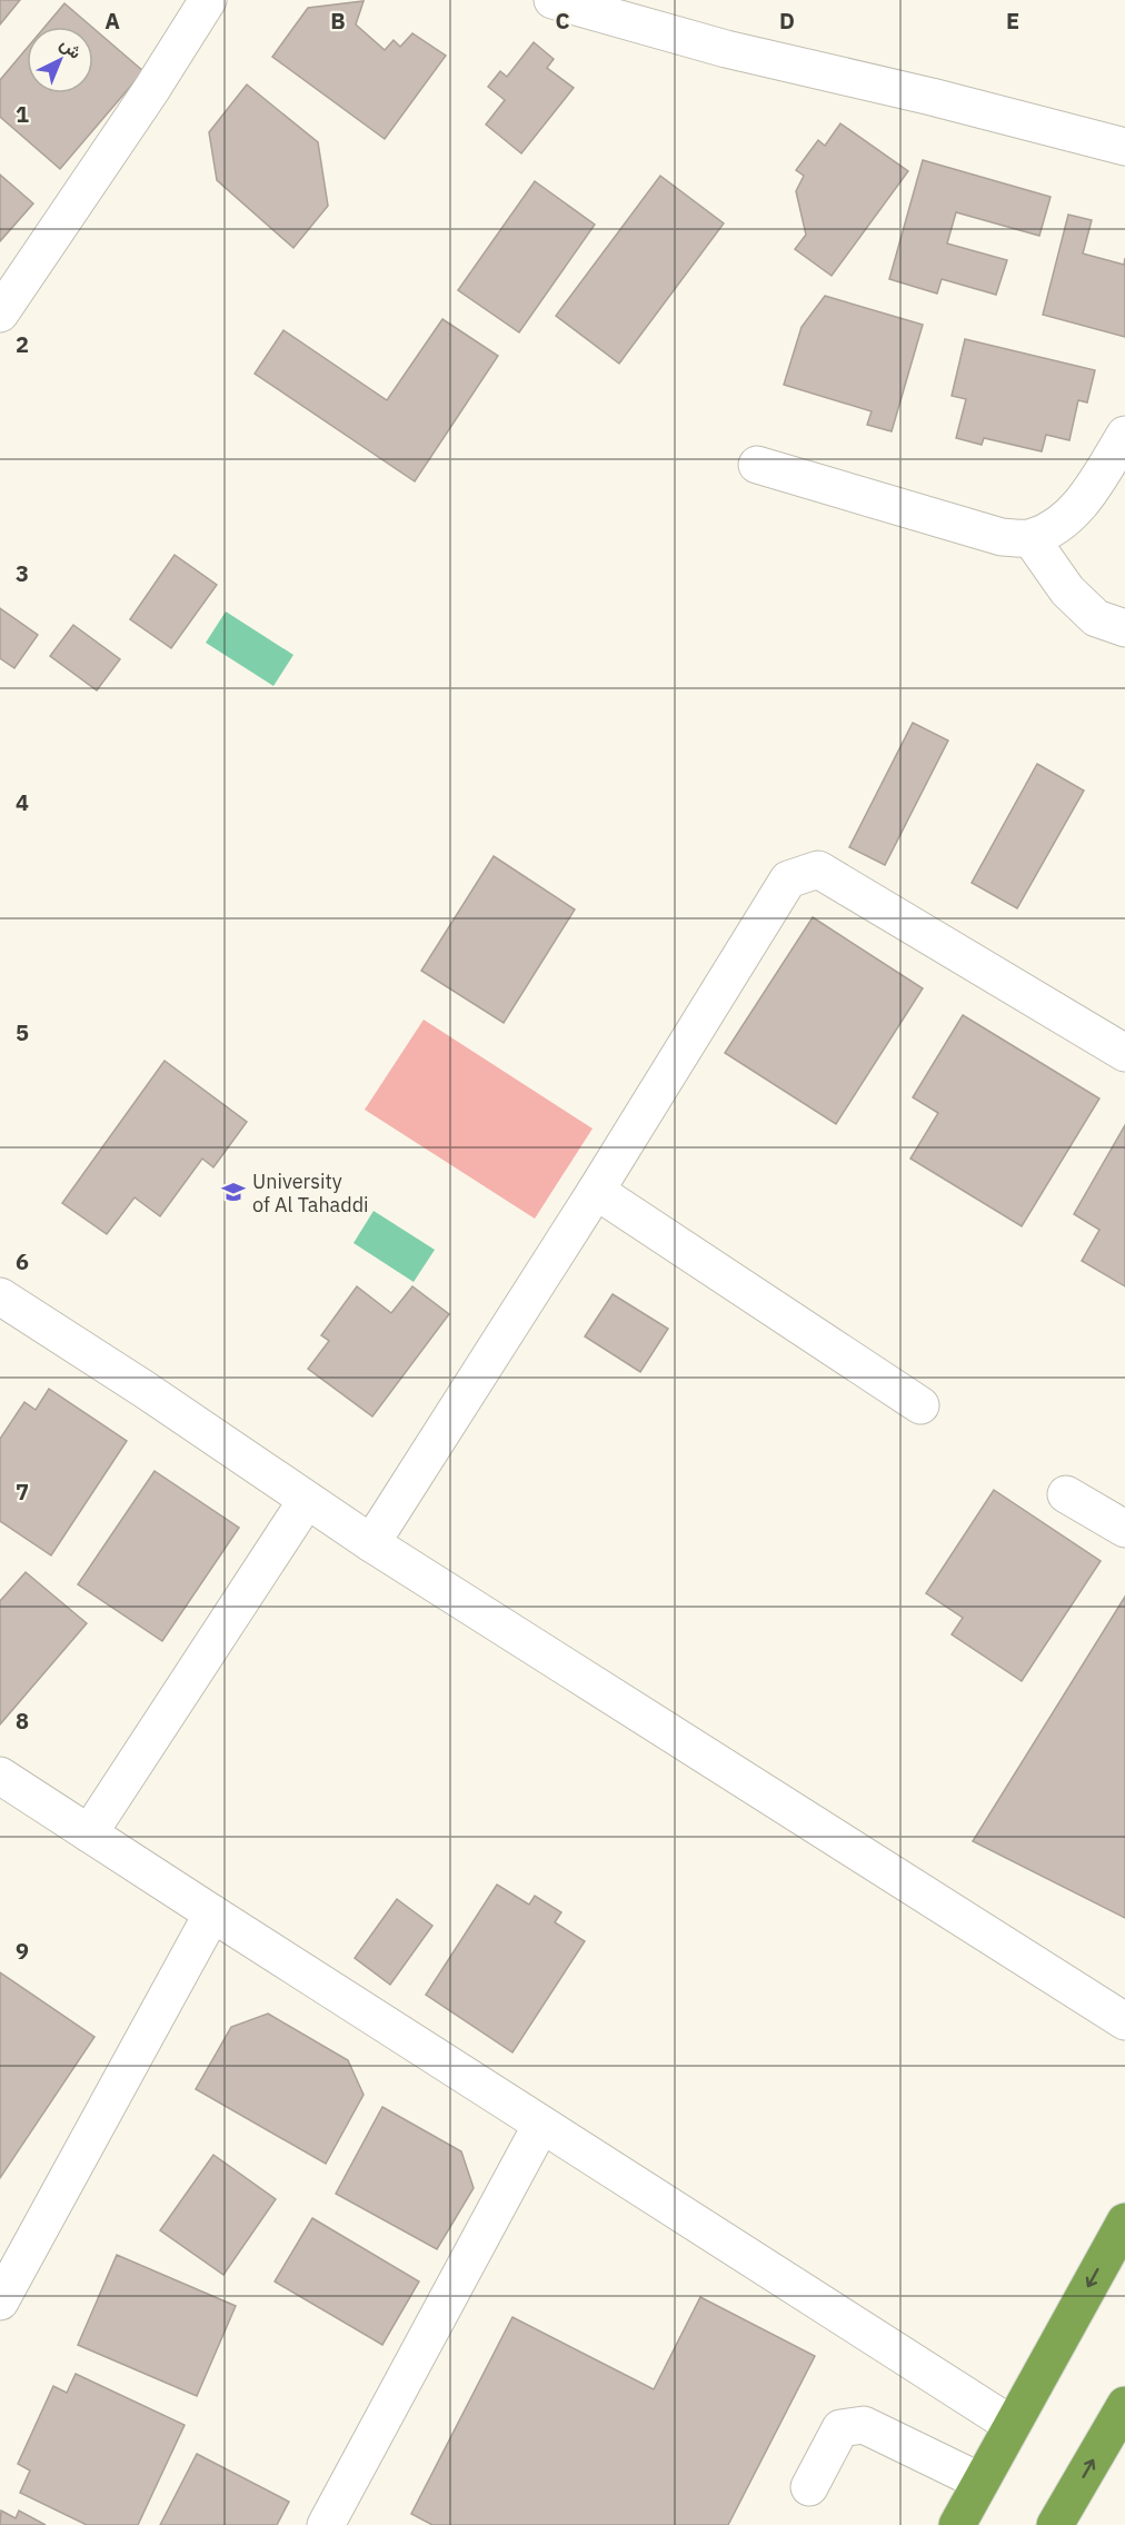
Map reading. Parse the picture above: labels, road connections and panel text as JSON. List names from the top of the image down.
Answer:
{
  "places": {
    "school or university": ["University of Al Tahaddi"]
  },
  "north": "top right",
  "grid": {
    "columns": [
      "A",
      "B",
      "C",
      "D",
      "E"
    ],
    "rows": [
      "1",
      "2",
      "3",
      "4",
      "5",
      "6",
      "7",
      "8",
      "9"
    ]
  }
}
